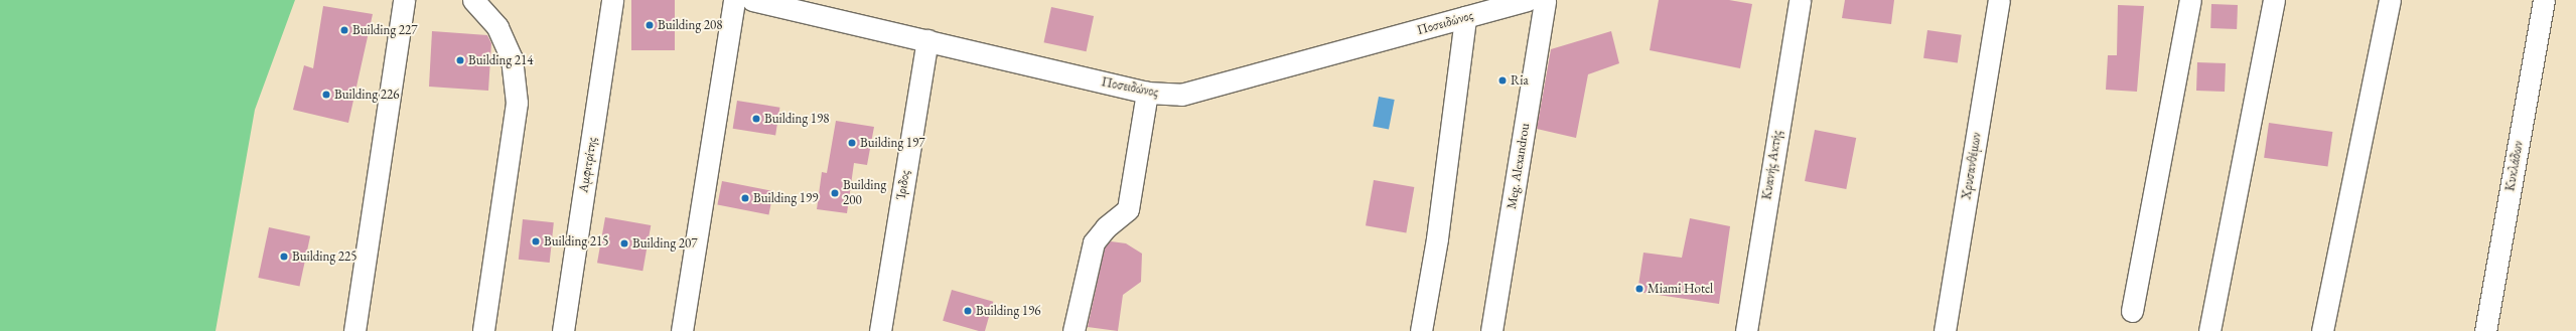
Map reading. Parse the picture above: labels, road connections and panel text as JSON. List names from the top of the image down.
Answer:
{
  "streets": {
    "street": [
      "Ποσειδώνος",
      "Αμφιτρίτης",
      "Κυανής Ακτής",
      "Meg. Alexandrou",
      "Χρυσανθέμων",
      "Κυκλάδων",
      "Ίριδος"
    ]
  },
  "crossings": [
    ["Ποσειδώνος", "Ίριδος"]
  ],
  "places": [
    "Building 208",
    "Building 227",
    "Building 214",
    "Ria",
    "Building 226",
    "Building 198",
    "Building 197",
    "Building 200",
    "Building 199",
    "Building 215",
    "Building 207",
    "Building 225",
    "Miami Hotel",
    "Building 196"
  ]
}
